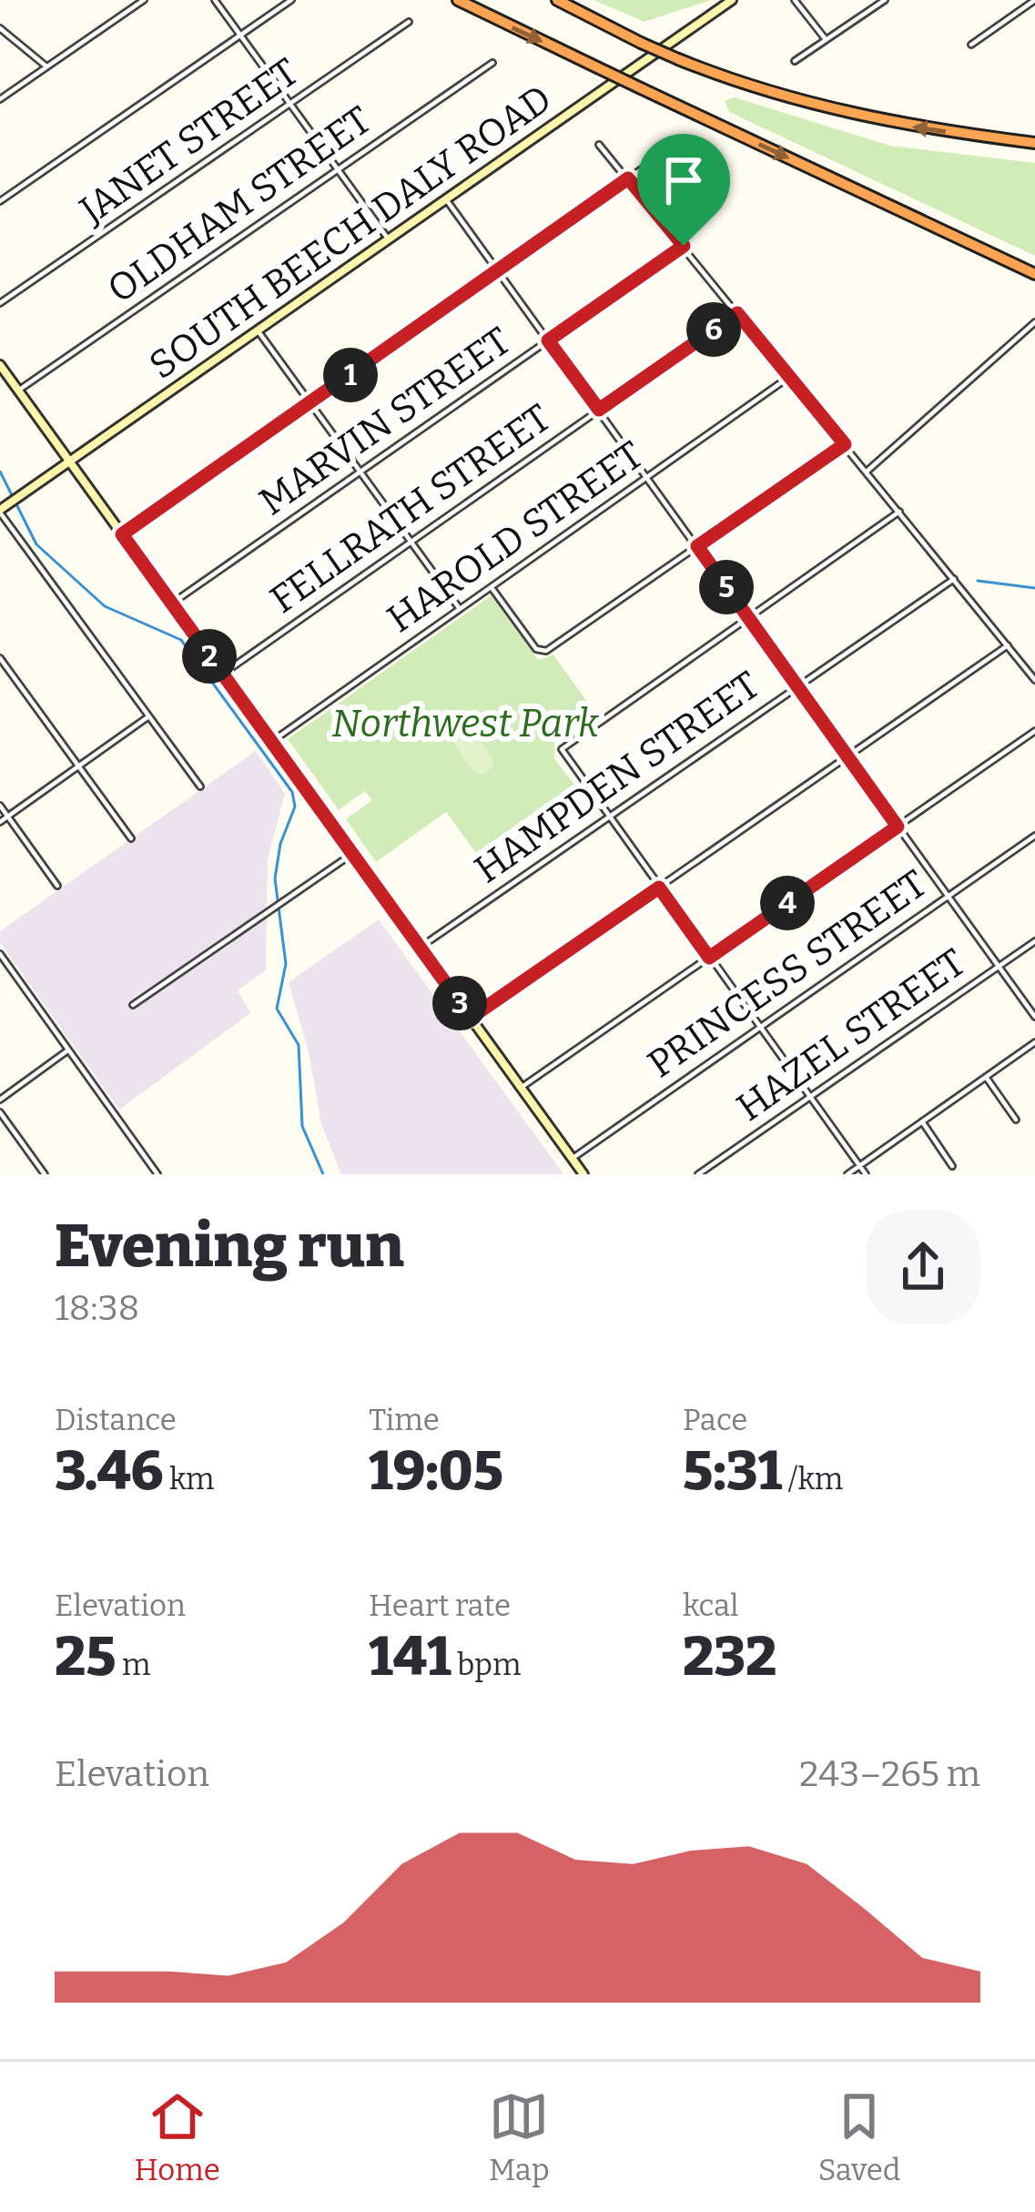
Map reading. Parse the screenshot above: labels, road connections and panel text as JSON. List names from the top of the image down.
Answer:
{
  "streets": {
    "main road": ["SOUTH BEECH DALY ROAD"],
    "street": [
      "JANET STREET",
      "OLDHAM STREET",
      "MARVIN STREET",
      "FELLRATH STREET",
      "HAROLD STREET",
      "HAMPDEN STREET",
      "PRINCESS STREET",
      "HAZEL STREET"
    ]
  },
  "parks": ["Northwest Park"],
  "page": {
    "pins": [
      "6",
      "1",
      "5",
      "2",
      "4",
      "3"
    ],
    "heading": ["Evening run", "18:38"],
    "stats": [
      ["Distance", "3.46 km"],
      ["Time", "19:05"],
      ["Pace", "5:31 /km"],
      ["Elevation", "25 m"],
      ["Heart rate", "141 bpm"],
      ["kcal", "232"]
    ],
    "chart": ["Elevation", "243–265 m"],
    "tabs": ["Home", "Map", "Saved"]
  }
}
